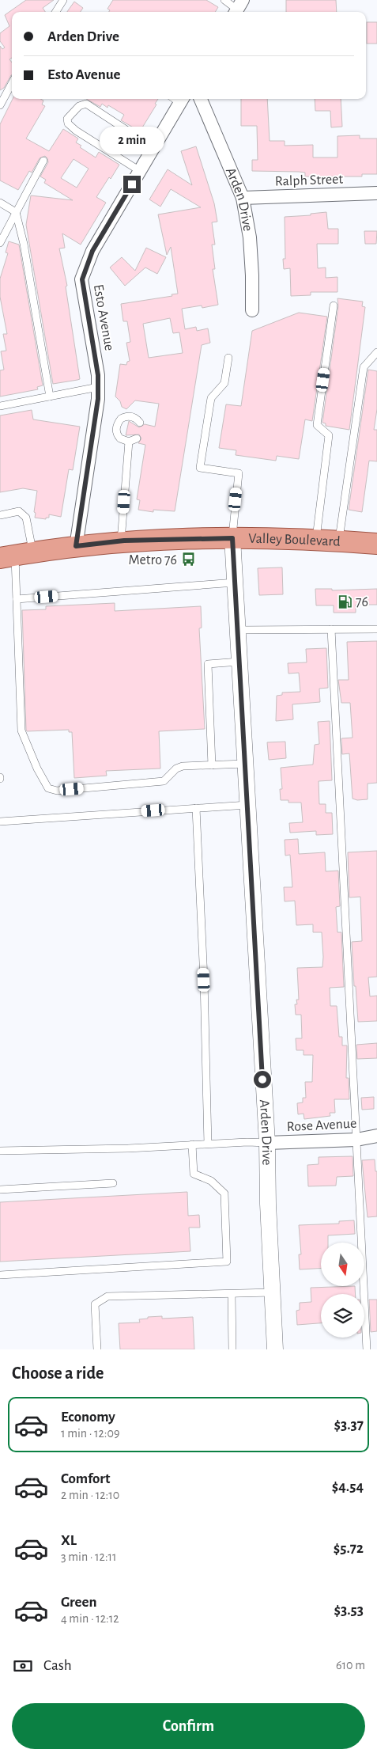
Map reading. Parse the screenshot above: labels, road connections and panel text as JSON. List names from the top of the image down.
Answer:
{
  "streets": {
    "main road": ["Valley Boulevard"],
    "street": [
      "Ralph Street",
      "Arden Drive",
      "Esto Avenue",
      "Rose Avenue"
    ]
  },
  "crossings": [
    ["Ralph Street", "Arden Drive"],
    ["Arden Drive", "Valley Boulevard"],
    ["Arden Drive", "Rose Avenue"],
    ["Esto Avenue", "Valley Boulevard"]
  ],
  "places": {
    "bus stop": ["Metro 76"],
    "fuel station": ["76"]
  },
  "north": "bottom",
  "page": {
    "banner": ["Arden Drive", "Esto Avenue"],
    "bubble": "2 min",
    "heading": "Choose a ride",
    "list": [
      {
        "name": "Economy",
        "note": "1 min · 12:09",
        "value": "$3.37"
      },
      {
        "name": "Comfort",
        "note": "2 min · 12:10",
        "value": "$4.54"
      },
      {
        "name": "XL",
        "note": "3 min · 12:11",
        "value": "$5.72"
      },
      {
        "name": "Green",
        "note": "4 min · 12:12",
        "value": "$3.53"
      }
    ],
    "pay": ["Cash", "610 m"],
    "buttons": "Confirm"
  }
}
